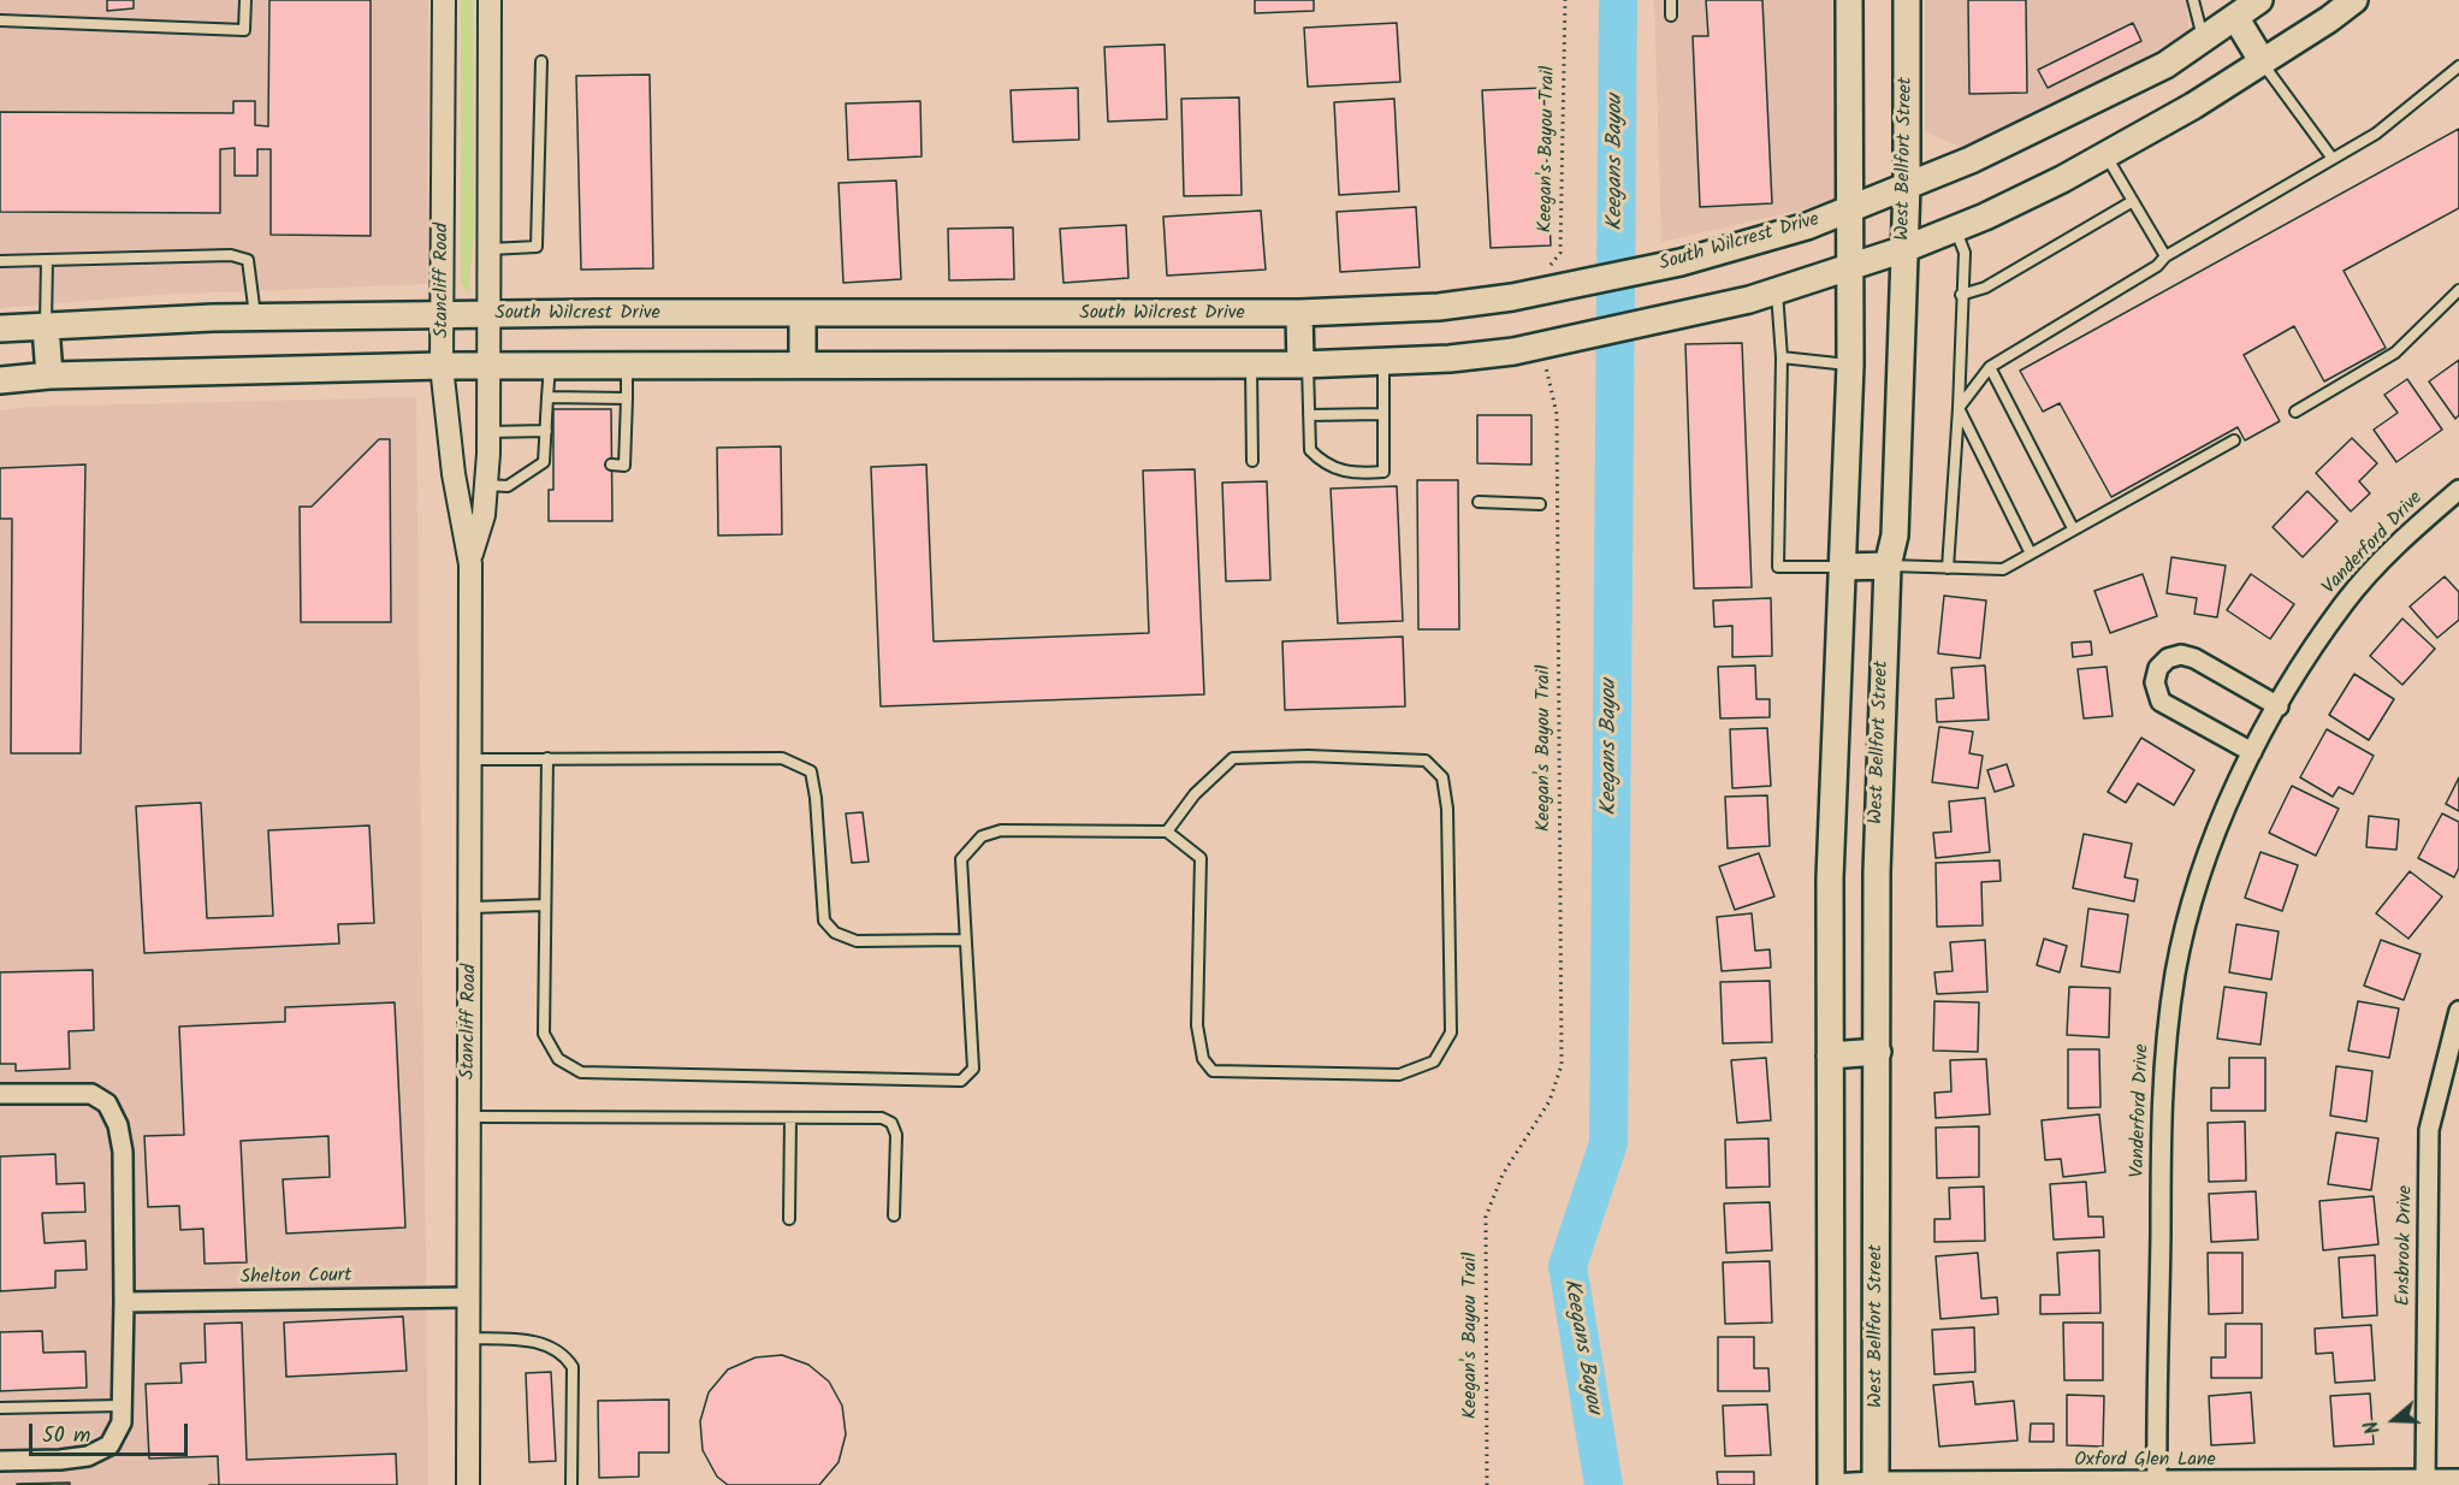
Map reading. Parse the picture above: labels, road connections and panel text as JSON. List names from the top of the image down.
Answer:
{
  "streets": {
    "main road": ["West Bellfort Street", "South Wilcrest Drive"],
    "street": [
      "Stancliff Road",
      "Vanderford Drive",
      "Ensbrook Drive",
      "Shelton Court",
      "Oxford Glen Lane"
    ],
    "path": ["Keegan's Bayou Trail"]
  },
  "crossings": [
    ["Keegan's Bayou Trail", "South Wilcrest Drive"],
    ["West Bellfort Street", "South Wilcrest Drive"],
    ["West Bellfort Street", "Oxford Glen Lane"],
    ["South Wilcrest Drive", "Stancliff Road"],
    ["Stancliff Road", "Shelton Court"],
    ["Vanderford Drive", "Oxford Glen Lane"],
    ["Ensbrook Drive", "Oxford Glen Lane"]
  ],
  "water": ["Keegans Bayou"],
  "scale_bar": "50 m",
  "north": "left"
}
